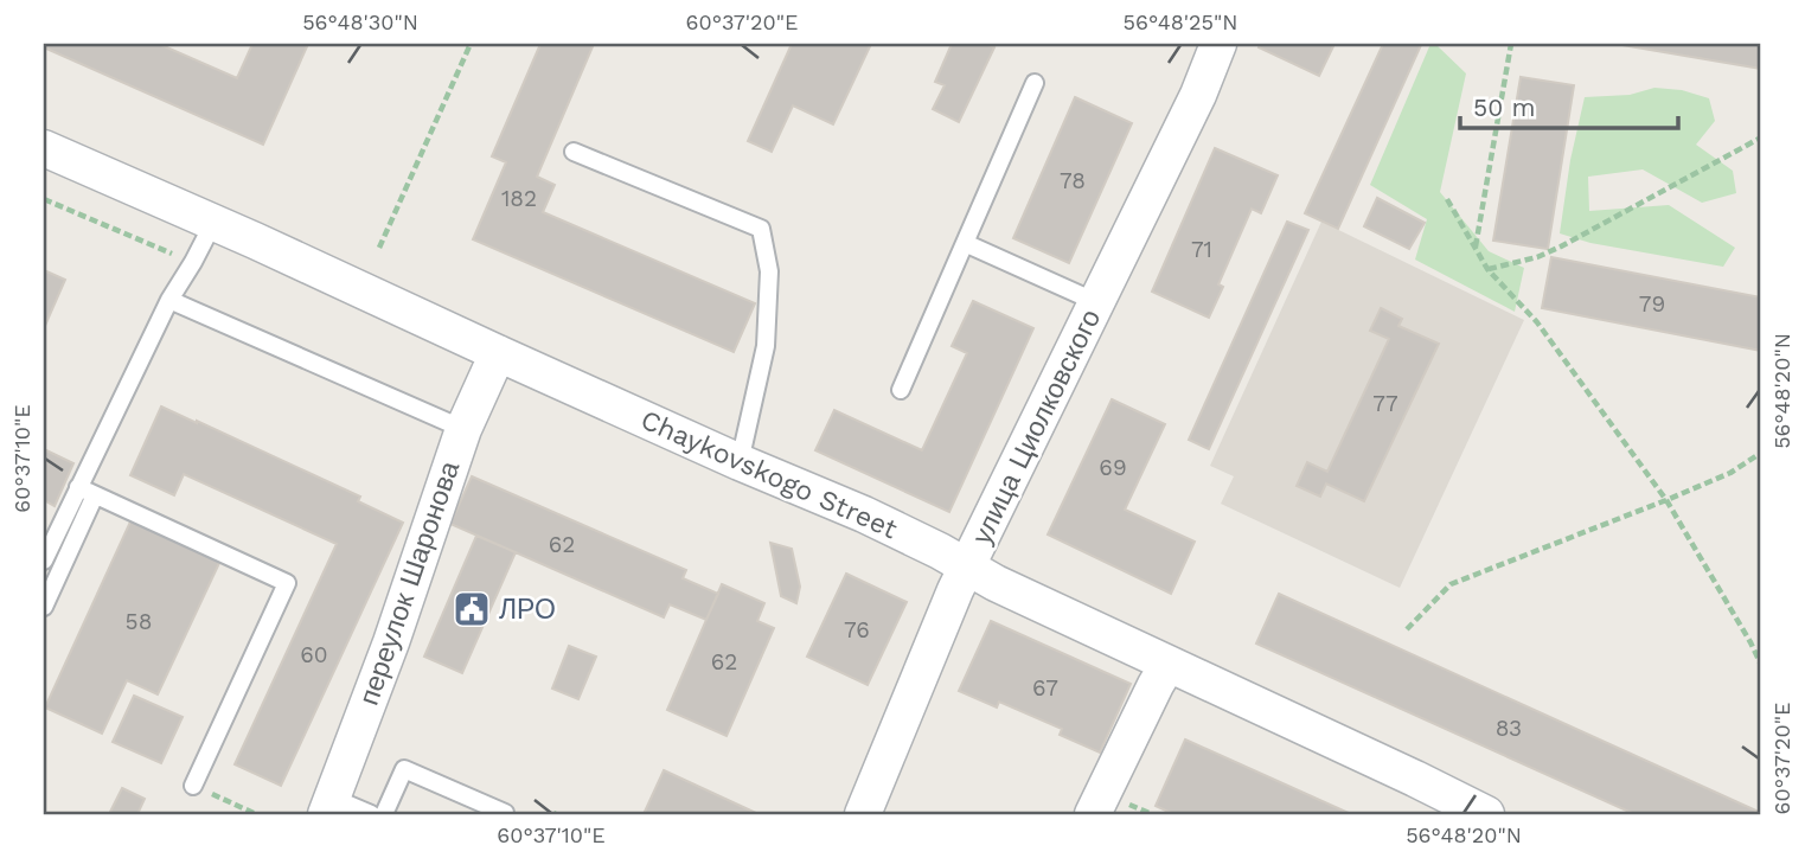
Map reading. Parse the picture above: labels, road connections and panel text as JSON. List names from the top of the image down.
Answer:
{
  "streets": {
    "street": ["улица Циолковского", "Chaykovskogo Street", "переулок Шаронова"]
  },
  "crossings": [
    ["улица Циолковского", "Chaykovskogo Street"],
    ["Chaykovskogo Street", "переулок Шаронова"]
  ],
  "places": {
    "public building": ["ЛРО"]
  },
  "house_numbers": [
    "78",
    "182",
    "71",
    "79",
    "77",
    "69",
    "62",
    "58",
    "76",
    "60",
    "62",
    "67",
    "83"
  ],
  "scale_bar": "50 m",
  "coordinates": [
    "56°48'30\"N",
    "60°37'20\"E",
    "56°48'25\"N",
    "56°48'20\"N",
    "60°37'10\"E"
  ]
}
